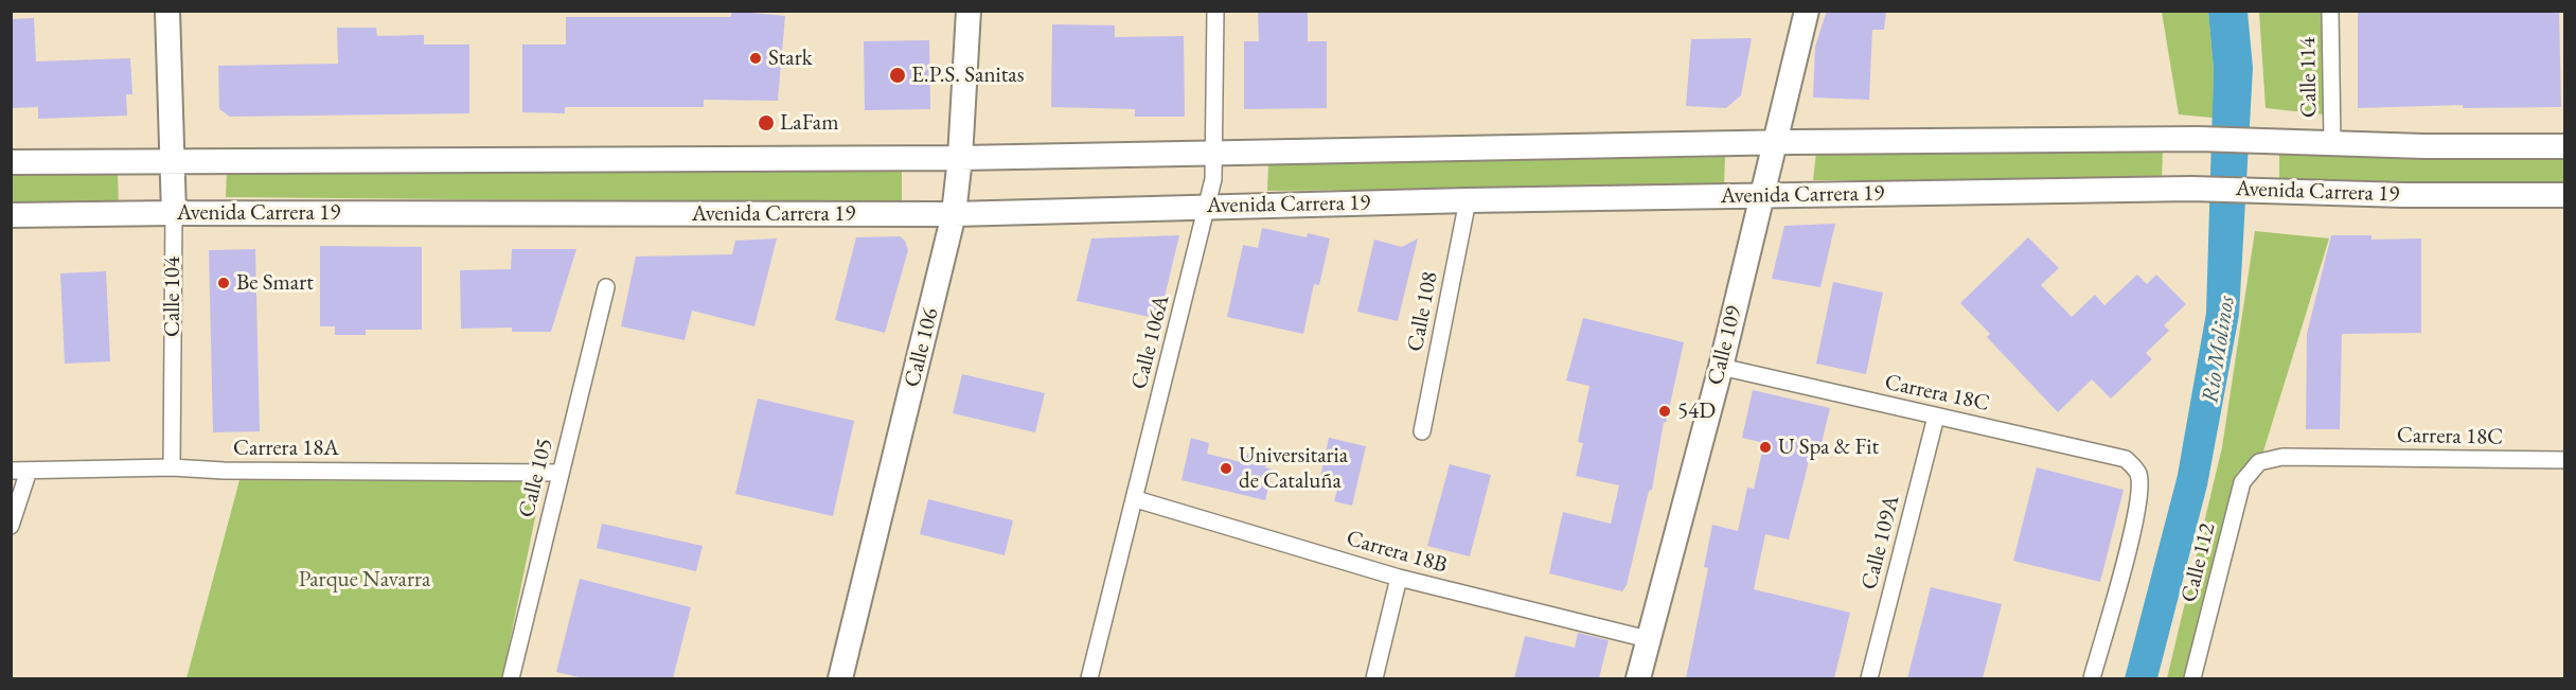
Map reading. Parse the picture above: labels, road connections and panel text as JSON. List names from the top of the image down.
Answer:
{
  "streets": {
    "main road": [
      "Avenida Carrera 19",
      "Calle 104",
      "Calle 109",
      "Calle 106"
    ],
    "street": [
      "Calle 114",
      "Calle 108",
      "Calle 106A",
      "Carrera 18C",
      "Carrera 18A",
      "Calle 105",
      "Calle 109A",
      "Carrera 18B",
      "Calle 112"
    ]
  },
  "crossings": [
    ["Avenida Carrera 19", "Calle 104"],
    ["Avenida Carrera 19", "Calle 108"],
    ["Avenida Carrera 19", "Calle 106A"],
    ["Avenida Carrera 19", "Calle 109"],
    ["Avenida Carrera 19", "Calle 106"],
    ["Calle 104", "Carrera 18A"],
    ["Calle 106A", "Carrera 18B"],
    ["Calle 109", "Carrera 18C"],
    ["Calle 109", "Carrera 18B"],
    ["Carrera 18C", "Calle 109A"],
    ["Carrera 18C", "Calle 112"],
    ["Carrera 18A", "Calle 105"]
  ],
  "water": ["Río Molinos"],
  "parks": ["Parque Navarra"],
  "places": [
    "Stark",
    "E.P.S. Sanitas",
    "LaFam",
    "Be Smart",
    "54D",
    "U Spa & Fit",
    "Universitaria de Cataluña"
  ]
}
